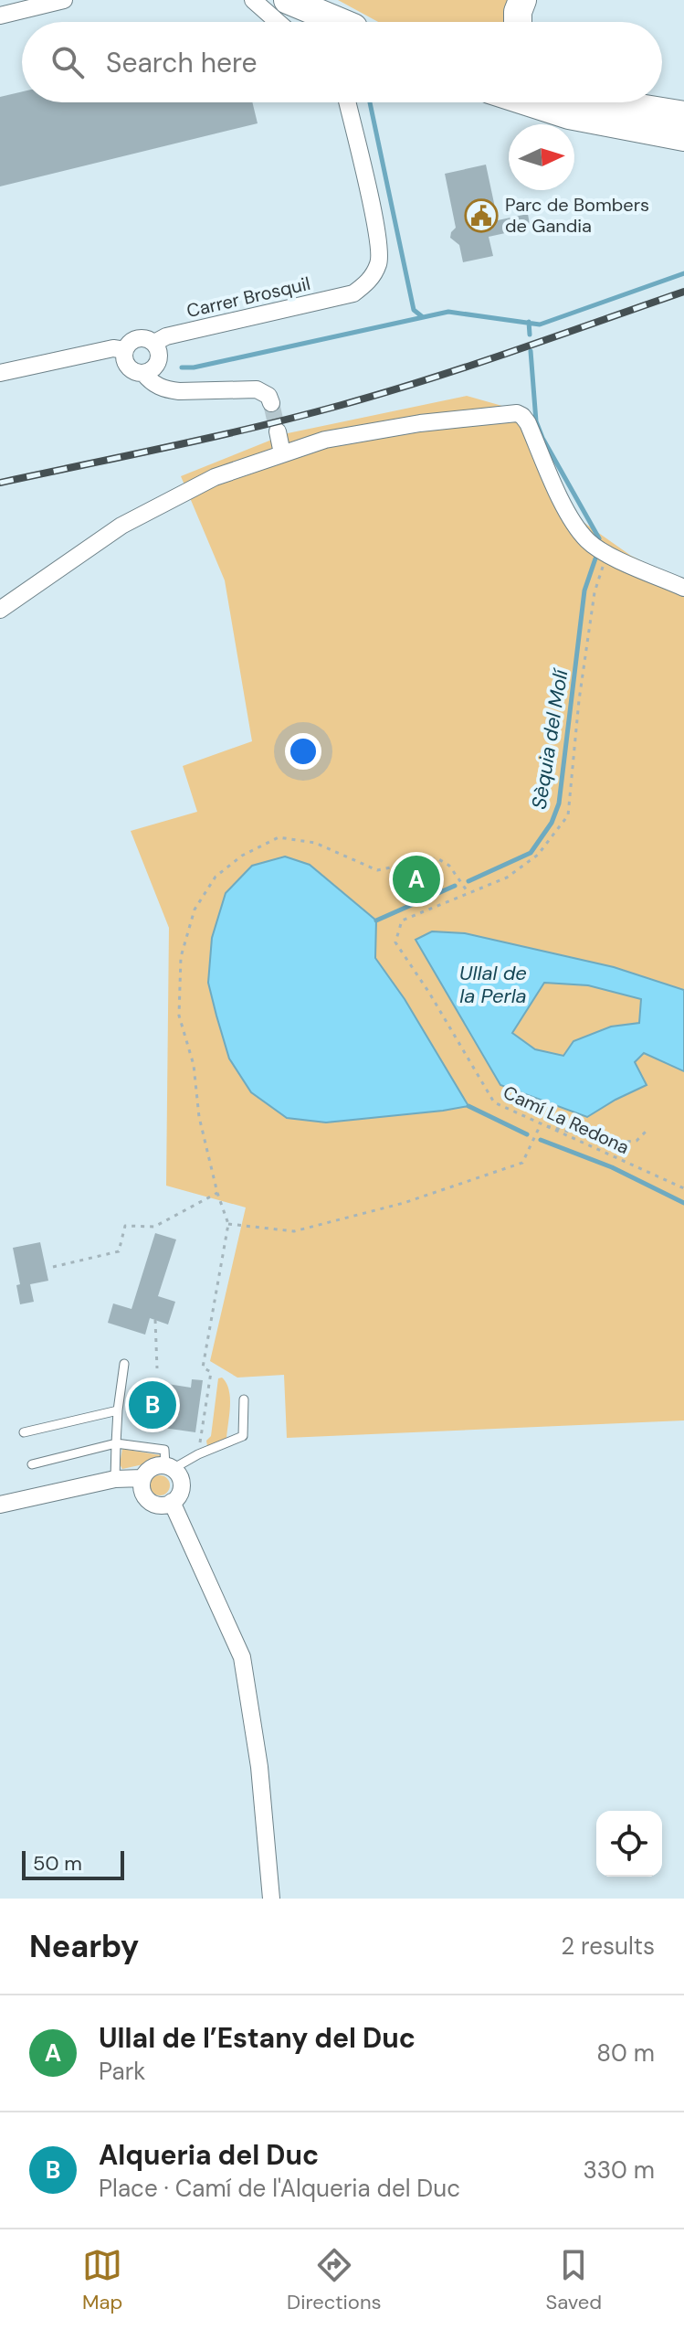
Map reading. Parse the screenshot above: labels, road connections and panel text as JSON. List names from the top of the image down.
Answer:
{
  "streets": {
    "street": ["Carrer Brosquil"],
    "path": ["Camí La Redona"]
  },
  "water": ["Sèquia del Molí", "Ullal de la Perla"],
  "places": {
    "public building": ["Parc de Bombers de Gandia"]
  },
  "scale_bar": "50 m",
  "north": "right",
  "page": {
    "search": "Search here",
    "pins": ["A", "B"],
    "scale": "50 m",
    "heading": ["Nearby", "2 results"],
    "list": [
      {
        "mark": "A",
        "name": "Ullal de l’Estany del Duc",
        "note": "Park",
        "value": "80 m"
      },
      {
        "mark": "B",
        "name": "Alqueria del Duc",
        "note": "Place · Camí de l'Alqueria del Duc",
        "value": "330 m"
      }
    ],
    "nav": ["Map", "Directions", "Saved"]
  }
}
